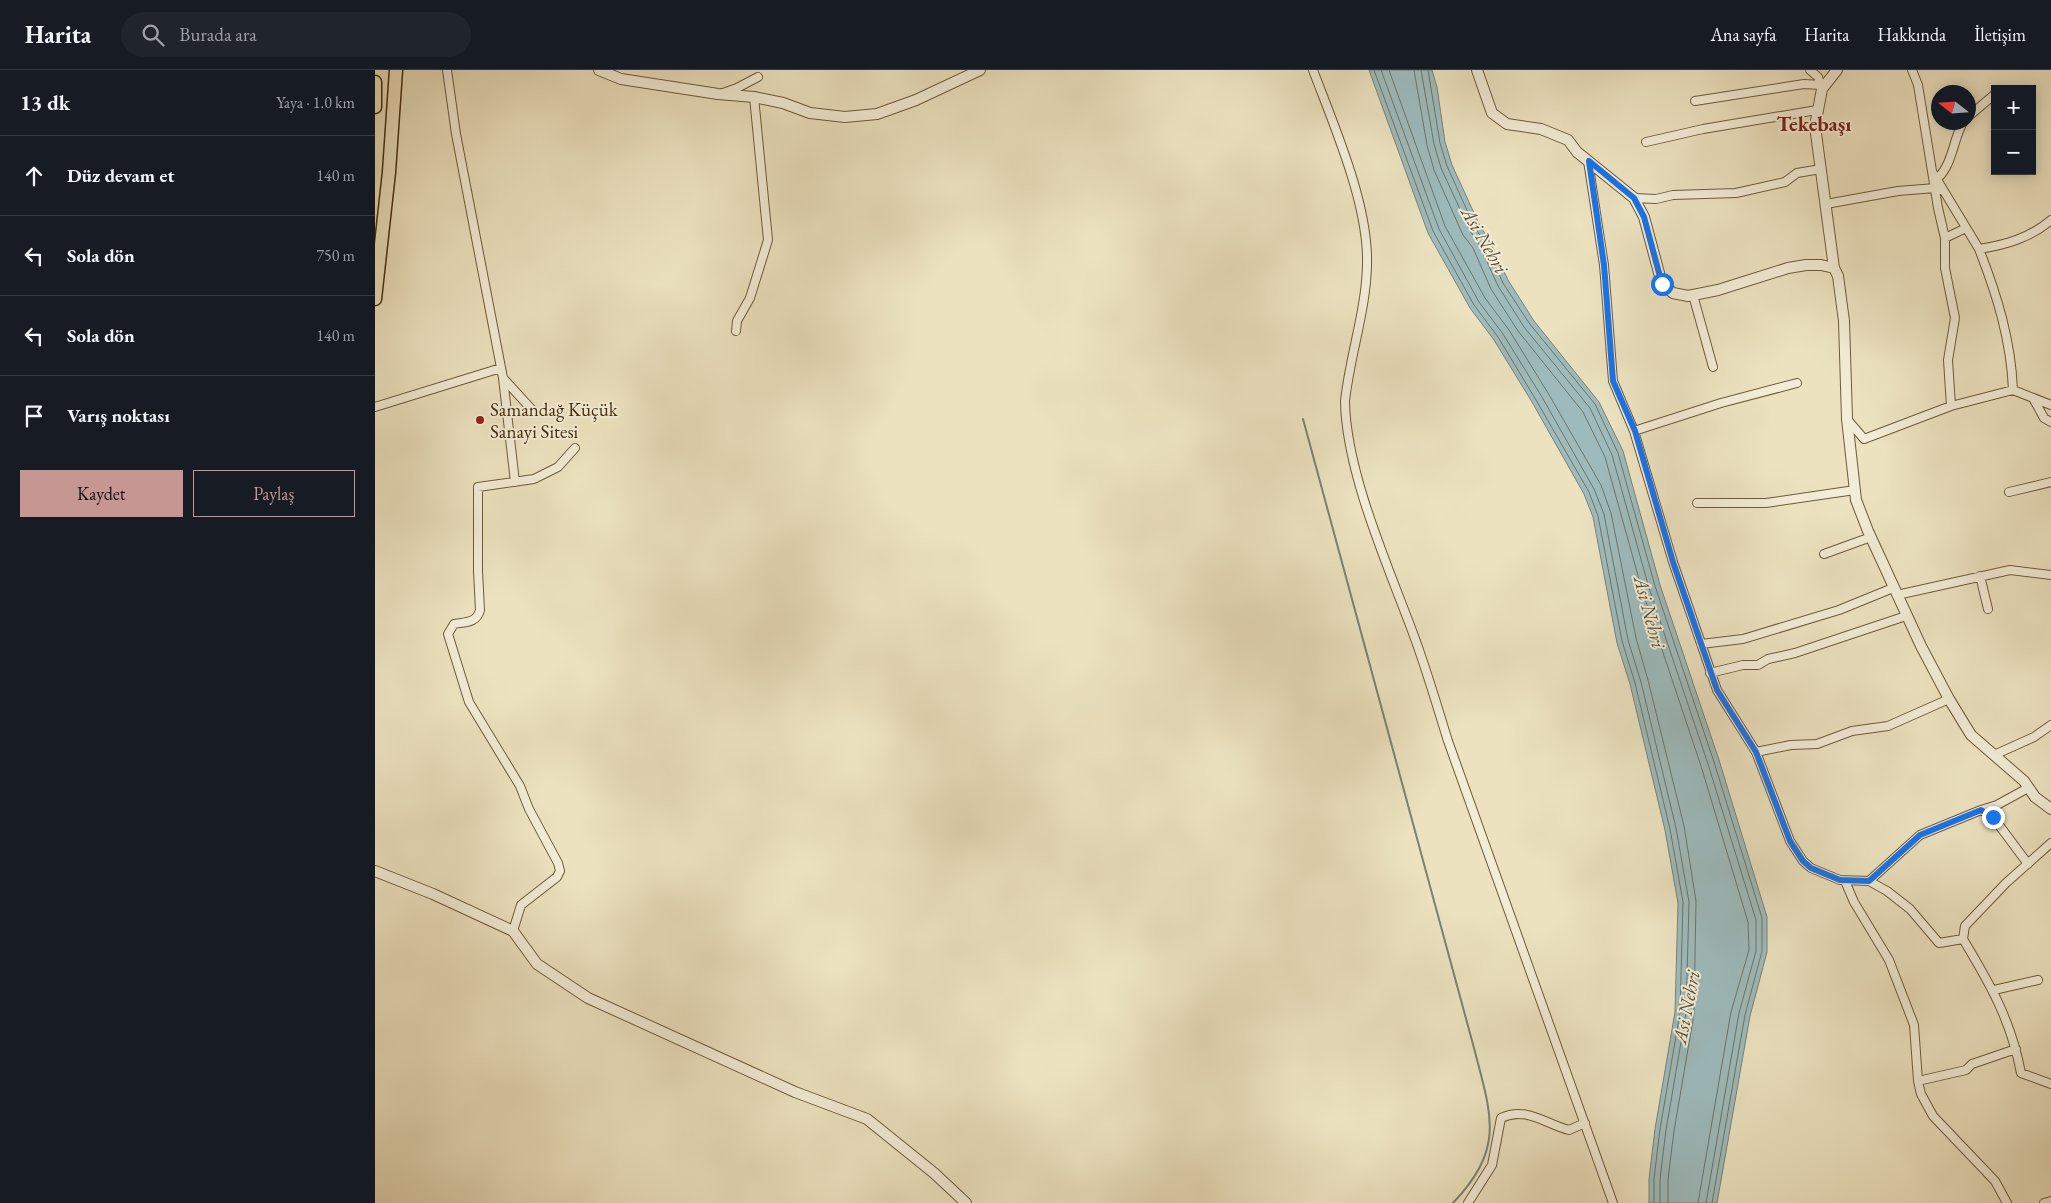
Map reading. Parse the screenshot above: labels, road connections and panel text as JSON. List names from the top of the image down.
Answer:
{
  "districts": ["Tekebaşı"],
  "water": ["Asi Nehri"],
  "places": ["Samandağ Küçük Sanayi Sitesi"],
  "north": "left",
  "page": {
    "header": "Harita",
    "search": "Burada ara",
    "nav": [
      "Ana sayfa",
      "Harita",
      "Hakkında",
      "İletişim"
    ],
    "heading": ["13 dk", "Yaya · 1.0 km"],
    "map_buttons": ["+", "−"],
    "list": [
      ["Düz devam et", "140 m"],
      ["Sola dön", "750 m"],
      ["Sola dön", "140 m"],
      "Varış noktası"
    ],
    "buttons": ["Kaydet", "Paylaş"]
  }
}
